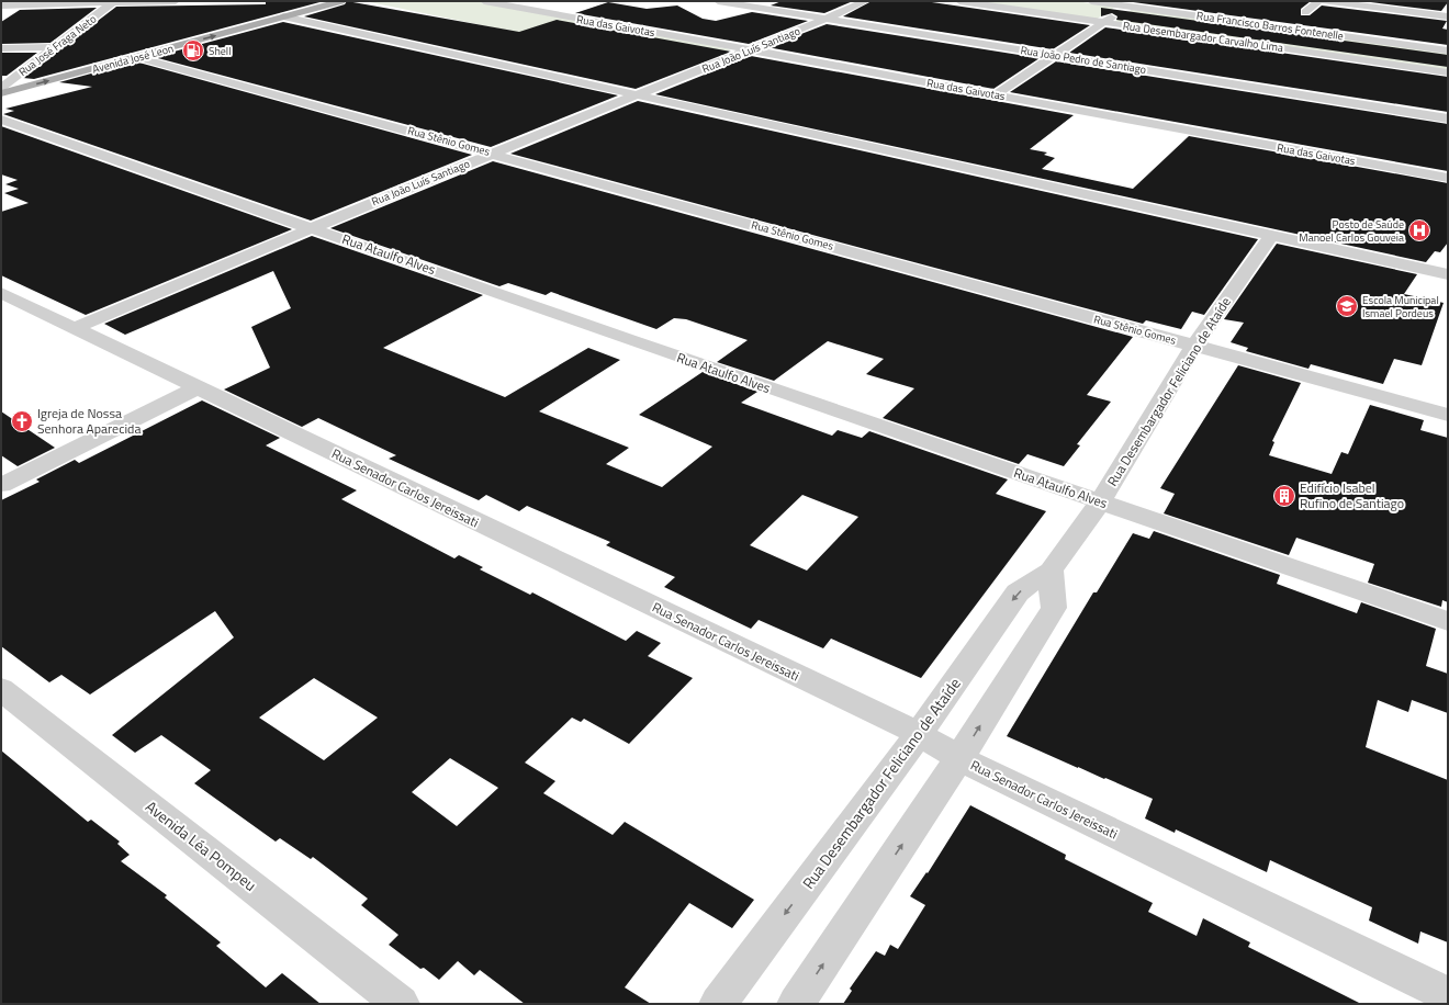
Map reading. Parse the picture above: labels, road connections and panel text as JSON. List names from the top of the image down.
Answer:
{
  "streets": {
    "main road": ["Avenida José Leon"],
    "street": [
      "Rua das Gaivotas",
      "Rua Francisco Barros Fontenelle",
      "Rua Desembargador Carvalho Lima",
      "Rua José Fraga Neto",
      "Rua João Luís Santiago",
      "Rua João Pedro de Santiago",
      "Rua Stênio Gomes",
      "Rua Ataulfo Alves",
      "Rua Desembargador Feliciano de Ataíde",
      "Rua Senador Carlos Jereissati",
      "Avenida Léa Pompeu"
    ]
  },
  "crossings": [
    ["Rua das Gaivotas", "Rua João Luís Santiago"],
    ["Rua João Luís Santiago", "Rua João Pedro de Santiago"],
    ["Rua João Luís Santiago", "Rua Stênio Gomes"],
    ["Rua João Luís Santiago", "Rua Ataulfo Alves"],
    ["Rua João Luís Santiago", "Rua Senador Carlos Jereissati"],
    ["Avenida José Leon", "Rua Stênio Gomes"],
    ["Rua Stênio Gomes", "Rua Desembargador Feliciano de Ataíde"],
    ["Rua Ataulfo Alves", "Rua Desembargador Feliciano de Ataíde"],
    ["Rua Desembargador Feliciano de Ataíde", "Rua Senador Carlos Jereissati"]
  ],
  "one_way": ["Avenida José Leon"],
  "places": {
    "fuel station": ["Shell"],
    "hospital": ["Posto de Saúde Manoel Carlos Gouveia"],
    "school or university": ["Escola Municipal Ismael Pordeus"],
    "church": ["Igreja de Nossa Senhora Aparecida"],
    "building": ["Edifício Isabel Rufino de Santiago"]
  }
}
